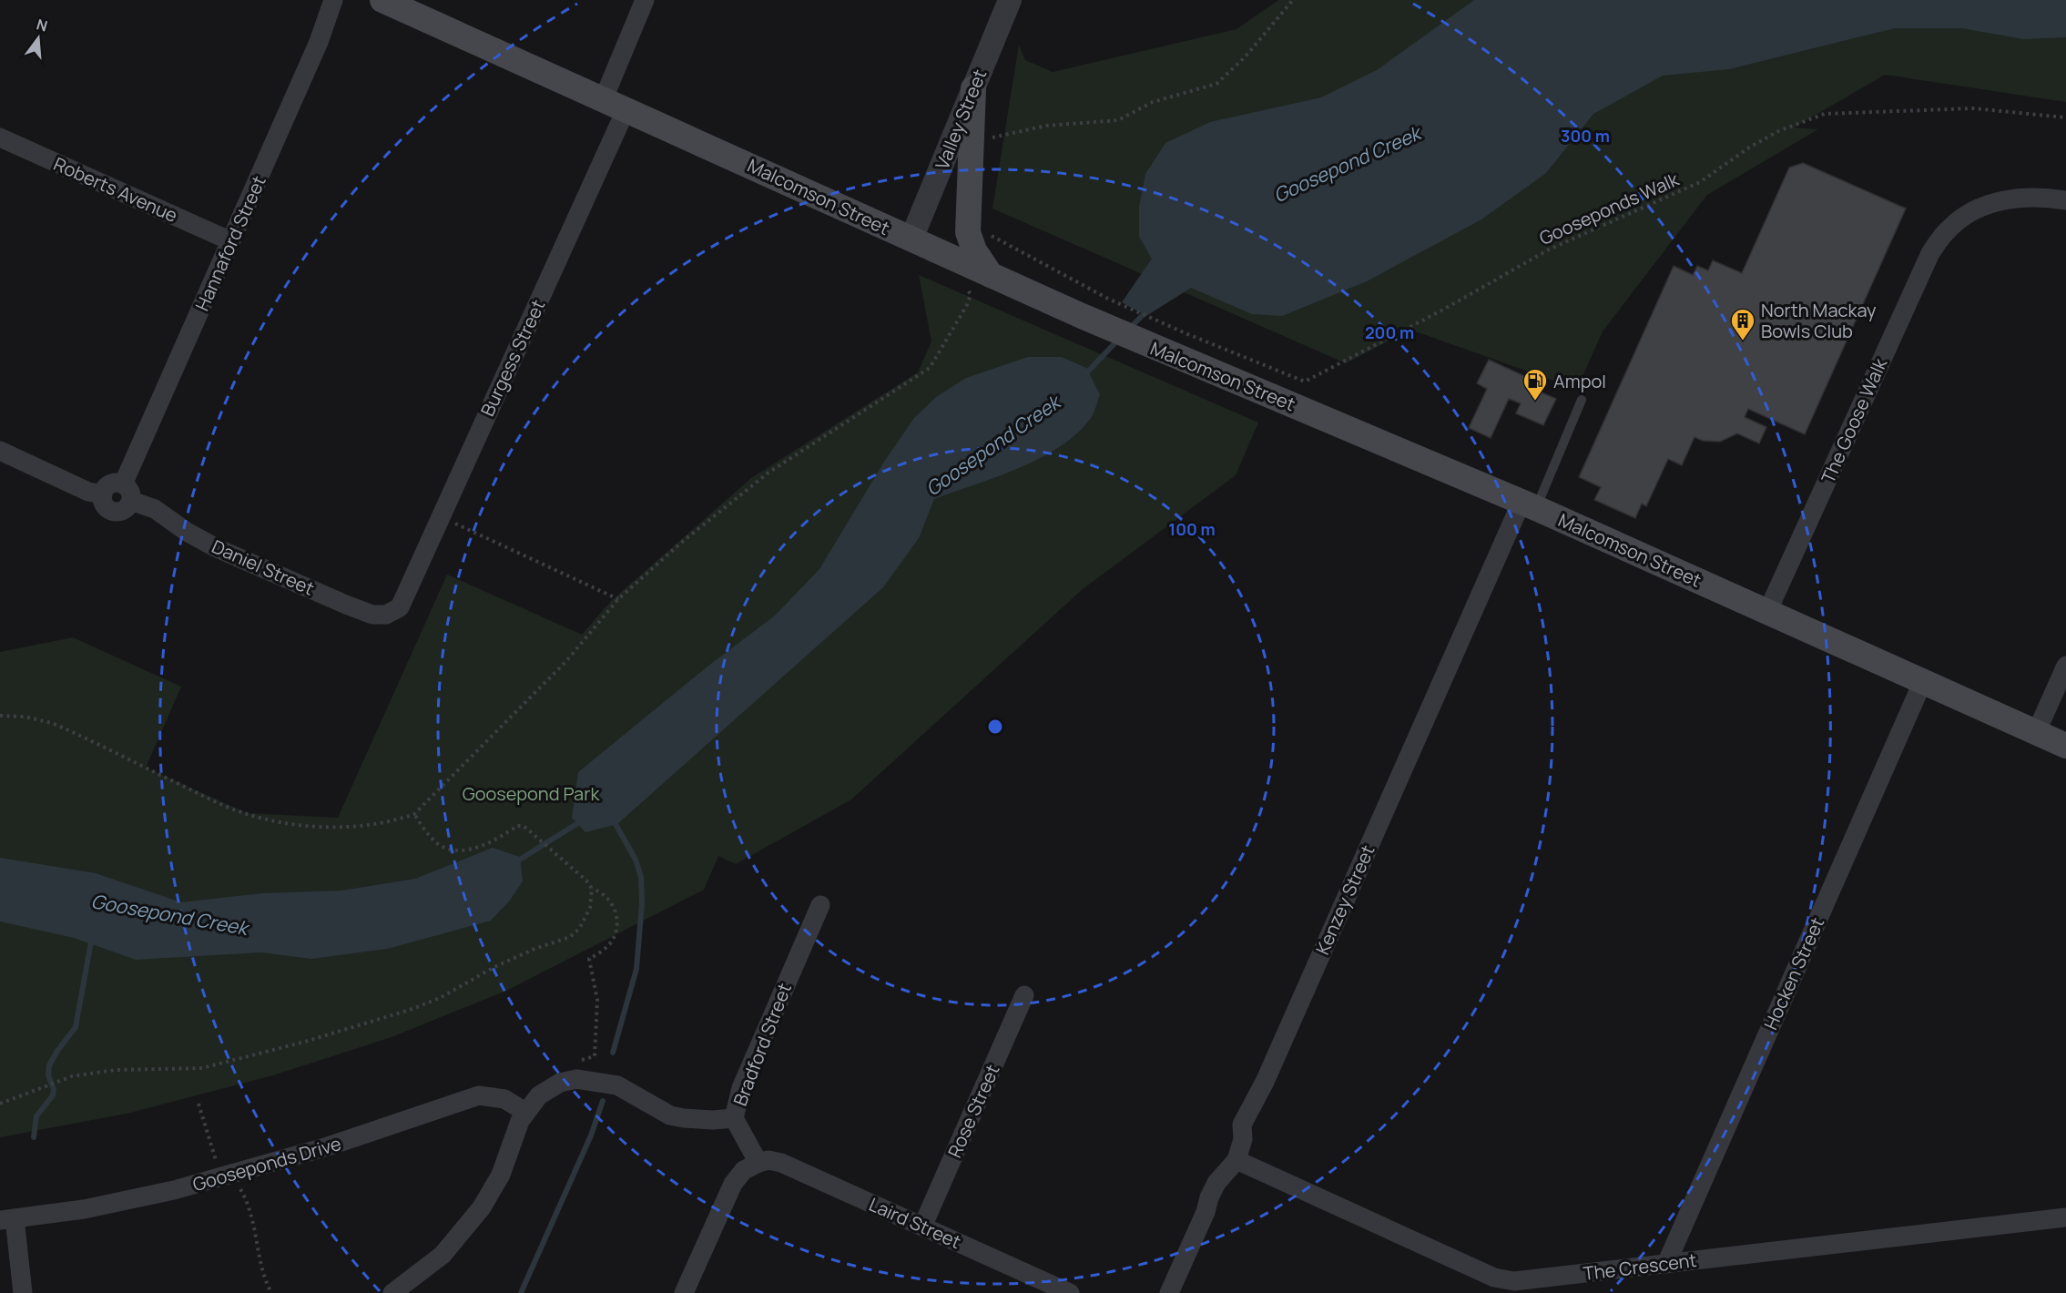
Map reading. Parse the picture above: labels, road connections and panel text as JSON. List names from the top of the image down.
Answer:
{
  "streets": {
    "main road": ["Malcomson Street"],
    "street": [
      "Valley Street",
      "Roberts Avenue",
      "Hannaford Street",
      "Burgess Street",
      "The Goose Walk",
      "Daniel Street",
      "Kenzey Street",
      "Hocken Street",
      "Bradford Street",
      "Rose Street",
      "Gooseponds Drive",
      "Laird Street",
      "The Crescent"
    ],
    "path": ["Gooseponds Walk"]
  },
  "crossings": [
    ["Valley Street", "Malcomson Street"],
    ["Roberts Avenue", "Hannaford Street"],
    ["Malcomson Street", "Burgess Street"],
    ["Malcomson Street", "The Goose Walk"],
    ["Malcomson Street", "Kenzey Street"],
    ["Malcomson Street", "Hocken Street"],
    ["Hannaford Street", "Daniel Street"],
    ["Burgess Street", "Daniel Street"],
    ["Kenzey Street", "The Crescent"],
    ["Hocken Street", "The Crescent"],
    ["Bradford Street", "Laird Street"],
    ["Rose Street", "Laird Street"]
  ],
  "water": ["Goosepond Creek"],
  "parks": ["Goosepond Park"],
  "places": {
    "building": ["North Mackay Bowls Club"],
    "fuel station": ["Ampol"]
  },
  "north": "top",
  "rings": ["300 m", "200 m", "100 m"]
}
